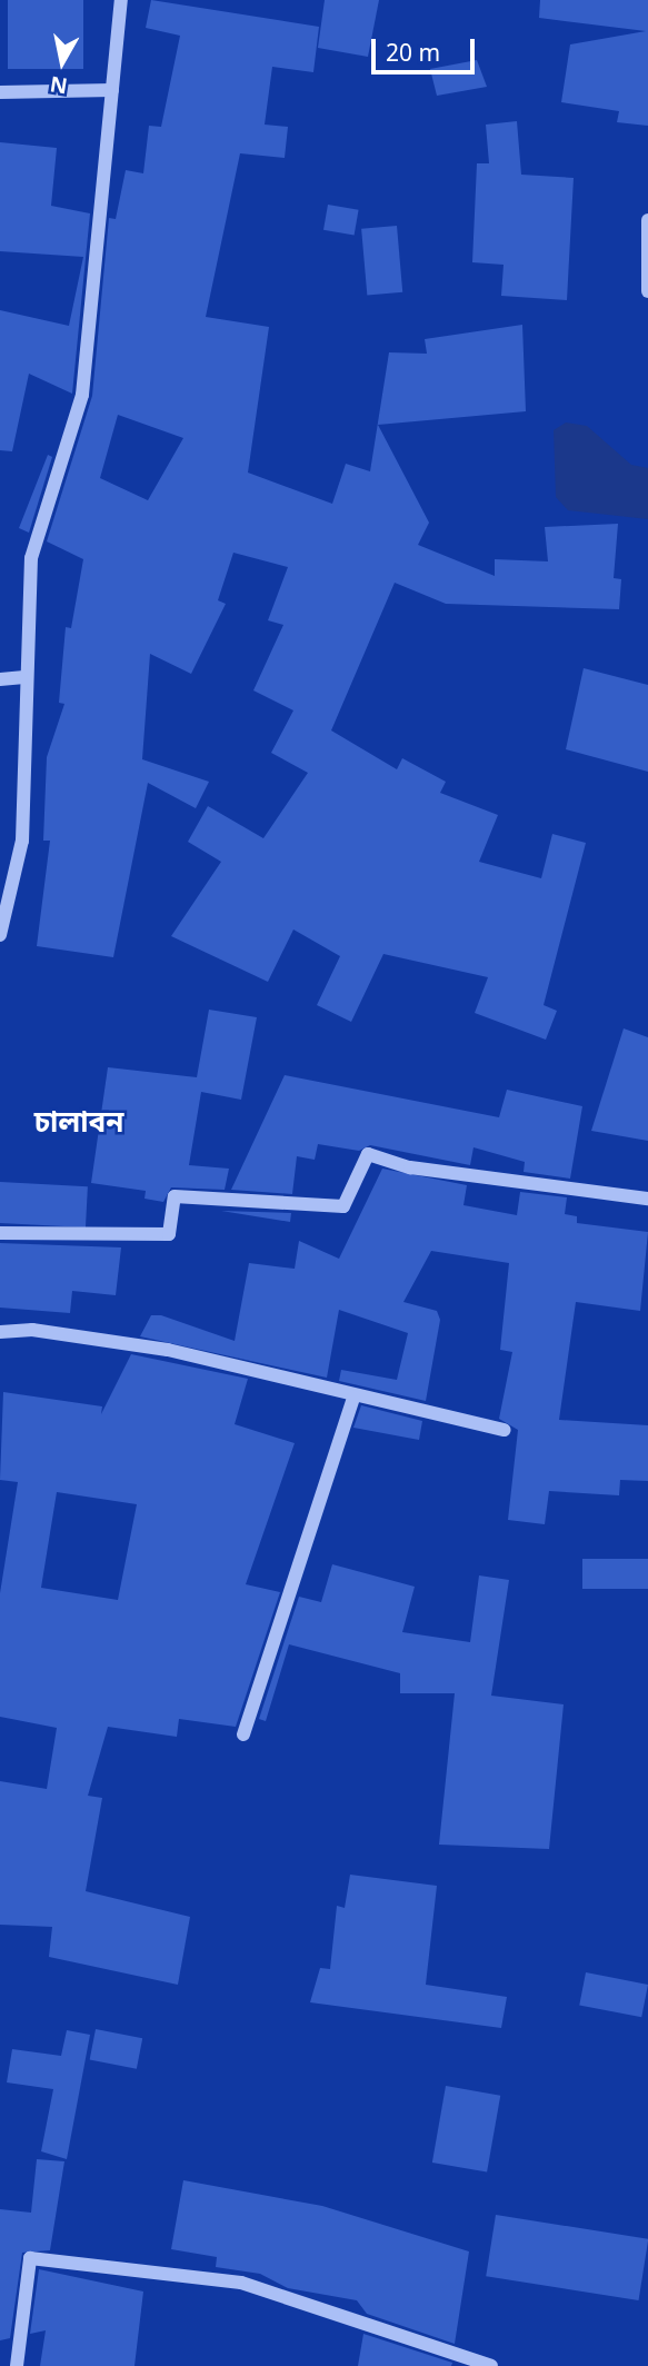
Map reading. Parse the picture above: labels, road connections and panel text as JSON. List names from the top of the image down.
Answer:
{
  "districts": ["চালাবন"],
  "scale_bar": "20 m",
  "north": "bottom"
}
